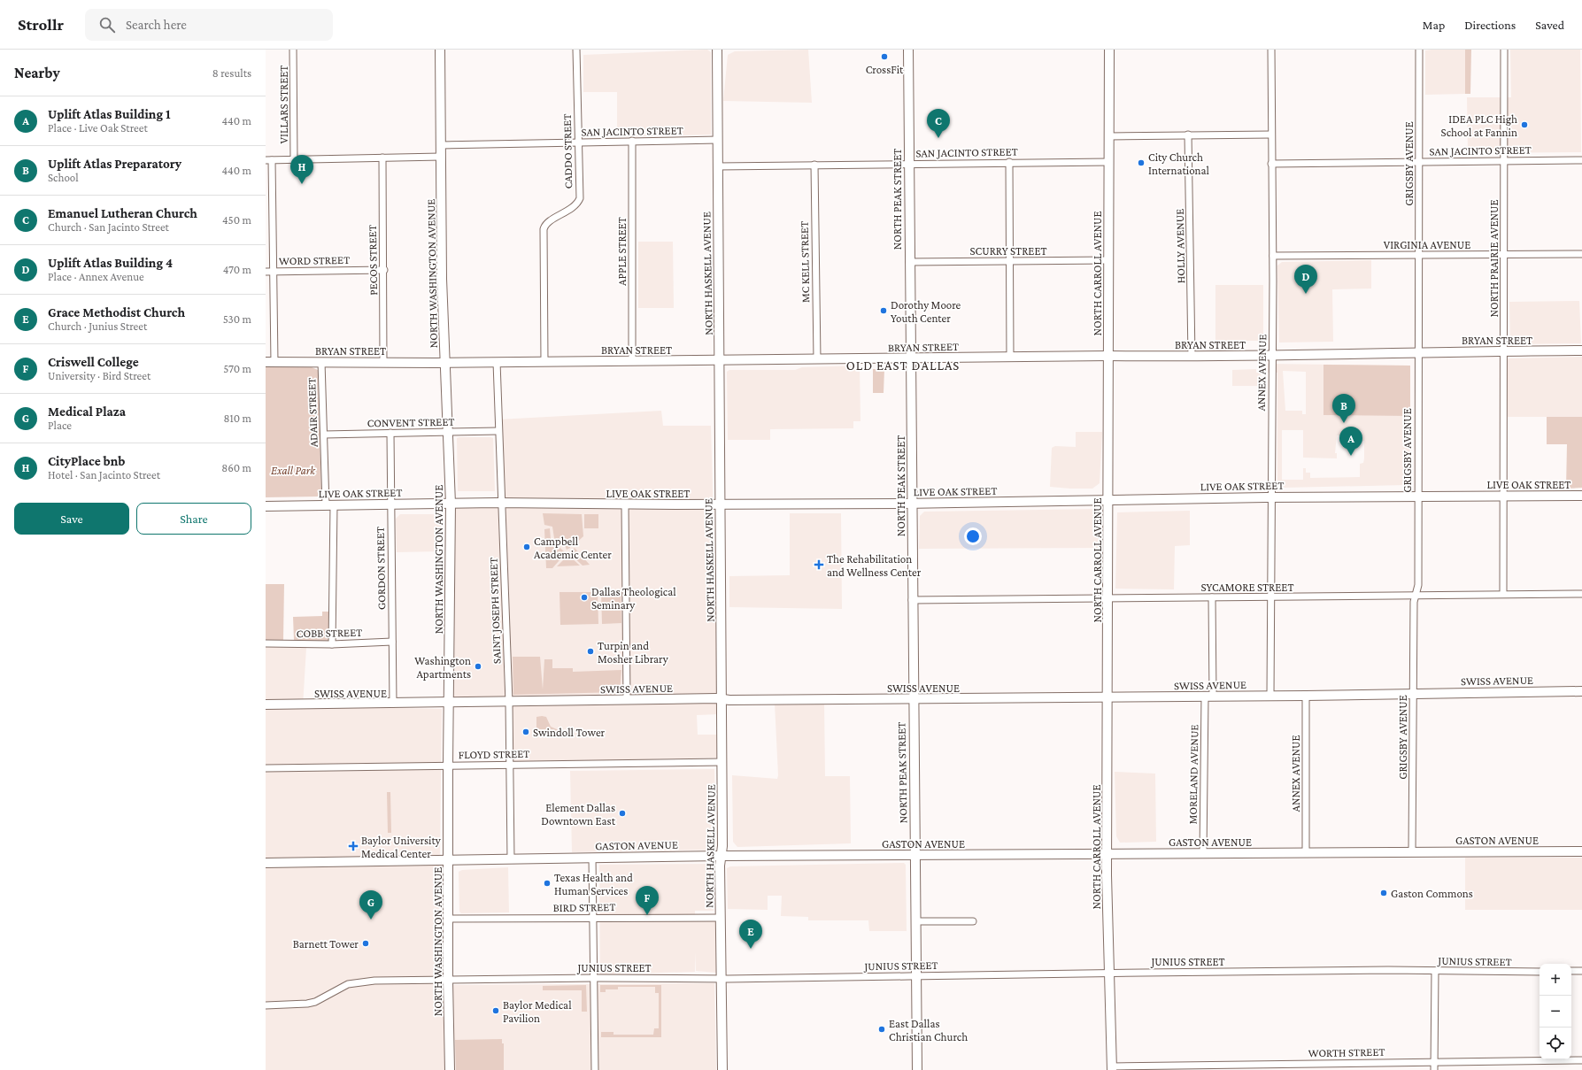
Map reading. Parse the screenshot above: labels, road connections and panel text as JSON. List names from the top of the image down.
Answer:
{
  "streets": {
    "street": [
      "VILLARS STREET",
      "SAN JACINTO STREET",
      "CADDO STREET",
      "GRIGSBY AVENUE",
      "NORTH PEAK STREET",
      "VIRGINIA AVENUE",
      "HOLLY AVENUE",
      "SCURRY STREET",
      "APPLE STREET",
      "NORTH PRAIRIE AVENUE",
      "WORD STREET",
      "PECOS STREET",
      "MC KELL STREET",
      "NORTH WASHINGTON AVENUE",
      "NORTH HASKELL AVENUE",
      "NORTH CARROLL AVENUE",
      "BRYAN STREET",
      "ANNEX AVENUE",
      "ADAIR STREET",
      "CONVENT STREET",
      "LIVE OAK STREET",
      "GORDON STREET",
      "SYCAMORE STREET",
      "SAINT JOSEPH STREET",
      "COBB STREET",
      "SWISS AVENUE",
      "FLOYD STREET",
      "MORELAND AVENUE",
      "GASTON AVENUE",
      "BIRD STREET",
      "JUNIUS STREET",
      "WORTH STREET"
    ]
  },
  "crossings": [
    ["VILLARS STREET", "WORD STREET"],
    ["VILLARS STREET", "BRYAN STREET"],
    ["SAN JACINTO STREET", "CADDO STREET"],
    ["SAN JACINTO STREET", "GRIGSBY AVENUE"],
    ["SAN JACINTO STREET", "NORTH PEAK STREET"],
    ["SAN JACINTO STREET", "APPLE STREET"],
    ["SAN JACINTO STREET", "NORTH PRAIRIE AVENUE"],
    ["SAN JACINTO STREET", "MC KELL STREET"],
    ["SAN JACINTO STREET", "NORTH WASHINGTON AVENUE"],
    ["SAN JACINTO STREET", "NORTH HASKELL AVENUE"],
    ["SAN JACINTO STREET", "NORTH CARROLL AVENUE"],
    ["SAN JACINTO STREET", "ANNEX AVENUE"],
    ["CADDO STREET", "BRYAN STREET"],
    ["GRIGSBY AVENUE", "VIRGINIA AVENUE"],
    ["GRIGSBY AVENUE", "BRYAN STREET"],
    ["GRIGSBY AVENUE", "LIVE OAK STREET"],
    ["GRIGSBY AVENUE", "SYCAMORE STREET"],
    ["GRIGSBY AVENUE", "SWISS AVENUE"],
    ["GRIGSBY AVENUE", "GASTON AVENUE"],
    ["NORTH PEAK STREET", "SCURRY STREET"],
    ["NORTH PEAK STREET", "BRYAN STREET"],
    ["NORTH PEAK STREET", "LIVE OAK STREET"],
    ["NORTH PEAK STREET", "SYCAMORE STREET"],
    ["NORTH PEAK STREET", "SWISS AVENUE"],
    ["NORTH PEAK STREET", "GASTON AVENUE"],
    ["NORTH PEAK STREET", "JUNIUS STREET"],
    ["VIRGINIA AVENUE", "NORTH PRAIRIE AVENUE"],
    ["VIRGINIA AVENUE", "ANNEX AVENUE"],
    ["HOLLY AVENUE", "BRYAN STREET"],
    ["SCURRY STREET", "NORTH CARROLL AVENUE"],
    ["APPLE STREET", "BRYAN STREET"],
    ["NORTH PRAIRIE AVENUE", "BRYAN STREET"],
    ["NORTH PRAIRIE AVENUE", "LIVE OAK STREET"],
    ["NORTH PRAIRIE AVENUE", "SYCAMORE STREET"],
    ["WORD STREET", "PECOS STREET"],
    ["PECOS STREET", "BRYAN STREET"],
    ["MC KELL STREET", "BRYAN STREET"],
    ["NORTH WASHINGTON AVENUE", "BRYAN STREET"],
    ["NORTH WASHINGTON AVENUE", "CONVENT STREET"],
    ["NORTH WASHINGTON AVENUE", "LIVE OAK STREET"],
    ["NORTH WASHINGTON AVENUE", "SWISS AVENUE"],
    ["NORTH WASHINGTON AVENUE", "FLOYD STREET"],
    ["NORTH WASHINGTON AVENUE", "GASTON AVENUE"],
    ["NORTH WASHINGTON AVENUE", "BIRD STREET"],
    ["NORTH WASHINGTON AVENUE", "JUNIUS STREET"],
    ["NORTH HASKELL AVENUE", "BRYAN STREET"],
    ["NORTH HASKELL AVENUE", "LIVE OAK STREET"],
    ["NORTH HASKELL AVENUE", "SWISS AVENUE"],
    ["NORTH HASKELL AVENUE", "FLOYD STREET"],
    ["NORTH HASKELL AVENUE", "GASTON AVENUE"],
    ["NORTH HASKELL AVENUE", "BIRD STREET"],
    ["NORTH HASKELL AVENUE", "JUNIUS STREET"],
    ["NORTH CARROLL AVENUE", "BRYAN STREET"],
    ["NORTH CARROLL AVENUE", "LIVE OAK STREET"],
    ["NORTH CARROLL AVENUE", "SYCAMORE STREET"],
    ["NORTH CARROLL AVENUE", "SWISS AVENUE"],
    ["NORTH CARROLL AVENUE", "GASTON AVENUE"],
    ["NORTH CARROLL AVENUE", "JUNIUS STREET"],
    ["NORTH CARROLL AVENUE", "WORTH STREET"],
    ["BRYAN STREET", "ANNEX AVENUE"],
    ["BRYAN STREET", "ADAIR STREET"],
    ["BRYAN STREET", "SAINT JOSEPH STREET"],
    ["ANNEX AVENUE", "LIVE OAK STREET"],
    ["ANNEX AVENUE", "SYCAMORE STREET"],
    ["ANNEX AVENUE", "SWISS AVENUE"],
    ["ANNEX AVENUE", "GASTON AVENUE"],
    ["ADAIR STREET", "CONVENT STREET"],
    ["ADAIR STREET", "LIVE OAK STREET"],
    ["ADAIR STREET", "COBB STREET"],
    ["CONVENT STREET", "GORDON STREET"],
    ["CONVENT STREET", "SAINT JOSEPH STREET"],
    ["LIVE OAK STREET", "GORDON STREET"],
    ["LIVE OAK STREET", "SAINT JOSEPH STREET"],
    ["GORDON STREET", "COBB STREET"],
    ["GORDON STREET", "SWISS AVENUE"],
    ["SYCAMORE STREET", "MORELAND AVENUE"],
    ["SAINT JOSEPH STREET", "SWISS AVENUE"],
    ["SAINT JOSEPH STREET", "FLOYD STREET"],
    ["SAINT JOSEPH STREET", "GASTON AVENUE"],
    ["SWISS AVENUE", "MORELAND AVENUE"],
    ["MORELAND AVENUE", "GASTON AVENUE"]
  ],
  "districts": ["OLD EAST DALLAS"],
  "parks": ["Exall Park"],
  "places": {
    "other": [
      "CrossFit",
      "IDEA PLC High School at Fannin",
      "City Church International",
      "Dorothy Moore Youth Center",
      "Campbell Academic Center",
      "Dallas Theological Seminary",
      "Turpin and Mosher Library",
      "Washington Apartments",
      "Swindoll Tower",
      "Element Dallas Downtown East",
      "Texas Health and Human Services",
      "Gaston Commons",
      "Barnett Tower",
      "Baylor Medical Pavilion",
      "East Dallas Christian Church"
    ],
    "health": ["The Rehabilitation and Wellness Center", "Baylor University Medical Center"]
  },
  "page": {
    "header": "Strollr",
    "search": "Search here",
    "nav": ["Map", "Directions", "Saved"],
    "heading": ["Nearby", "8 results"],
    "list": [
      {
        "mark": "A",
        "name": "Uplift Atlas Building 1",
        "note": "Place · Live Oak Street",
        "value": "440 m"
      },
      {
        "mark": "B",
        "name": "Uplift Atlas Preparatory",
        "note": "School",
        "value": "440 m"
      },
      {
        "mark": "C",
        "name": "Emanuel Lutheran Church",
        "note": "Church · San Jacinto Street",
        "value": "450 m"
      },
      {
        "mark": "D",
        "name": "Uplift Atlas Building 4",
        "note": "Place · Annex Avenue",
        "value": "470 m"
      },
      {
        "mark": "E",
        "name": "Grace Methodist Church",
        "note": "Church · Junius Street",
        "value": "530 m"
      },
      {
        "mark": "F",
        "name": "Criswell College",
        "note": "University · Bird Street",
        "value": "570 m"
      },
      {
        "mark": "G",
        "name": "Medical Plaza",
        "note": "Place",
        "value": "810 m"
      },
      {
        "mark": "H",
        "name": "CityPlace bnb",
        "note": "Hotel · San Jacinto Street",
        "value": "860 m"
      }
    ],
    "pins": [
      "C",
      "H",
      "D",
      "B",
      "A",
      "F",
      "G",
      "E"
    ],
    "buttons": ["Save", "Share"],
    "map_buttons": ["+", "−"]
  }
}
